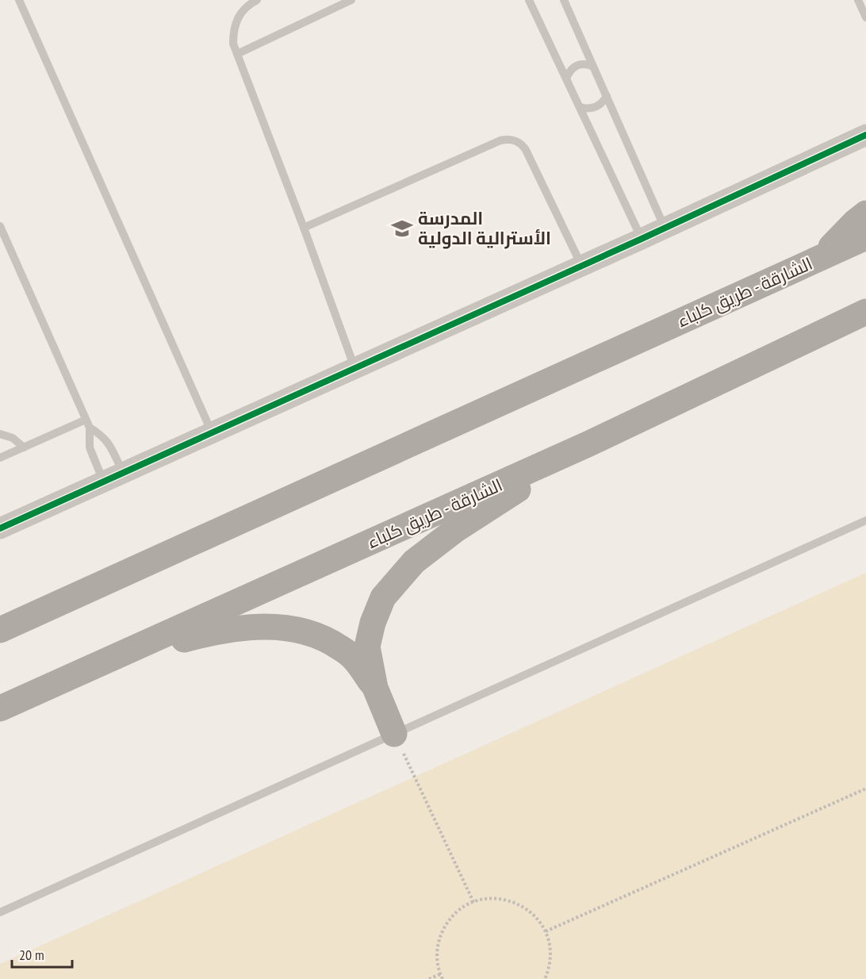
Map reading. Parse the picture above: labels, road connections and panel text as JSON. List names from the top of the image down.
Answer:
{
  "streets": {
    "highway": ["الشارقة - طريق كلباء"]
  },
  "places": {
    "school or university": ["المدرسة الأسترالية الدولية"]
  },
  "scale_bar": "20 m"
}
